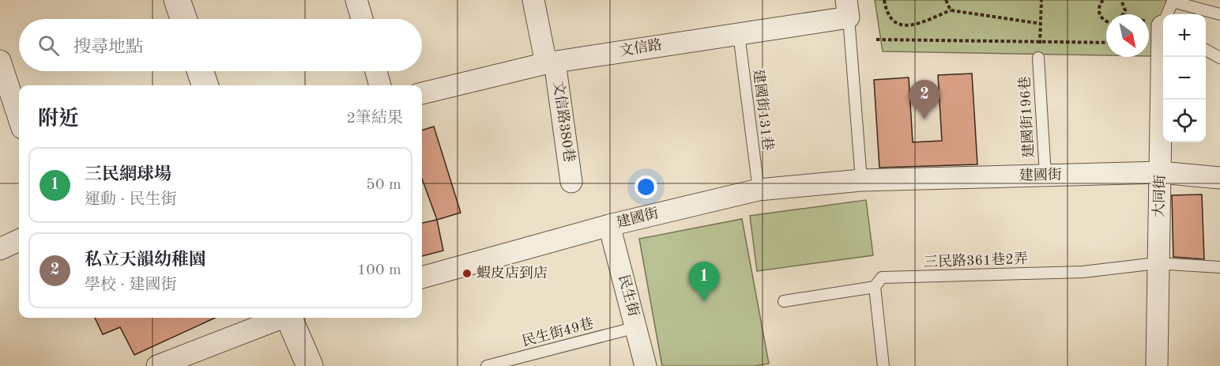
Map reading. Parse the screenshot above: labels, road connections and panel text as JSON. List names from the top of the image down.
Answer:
{
  "streets": {
    "street": [
      "文信路",
      "文信路380巷",
      "建國街",
      "大同街",
      "民生街"
    ],
    "lane": [
      "建國街131巷",
      "建國街196巷",
      "三民路361巷2弄",
      "民生街49巷"
    ]
  },
  "crossings": [
    ["文信路", "建國街131巷"],
    ["文信路", "文信路380巷"],
    ["建國街131巷", "建國街"],
    ["建國街196巷", "建國街"],
    ["建國街", "大同街"],
    ["建國街", "民生街"],
    ["大同街", "三民路361巷2弄"],
    ["民生街", "民生街49巷"]
  ],
  "places": ["蝦皮店到店"],
  "north": "bottom right",
  "page": {
    "map_buttons": ["+", "−"],
    "search": "搜尋地點",
    "pins": ["2", "1"],
    "heading": ["附近", "2筆結果"],
    "list": [
      {
        "mark": "1",
        "name": "三民網球場",
        "note": "運動 · 民生街",
        "value": "50 m"
      },
      {
        "mark": "2",
        "name": "私立天韻幼稚園",
        "note": "學校 · 建國街",
        "value": "100 m"
      }
    ]
  }
}
